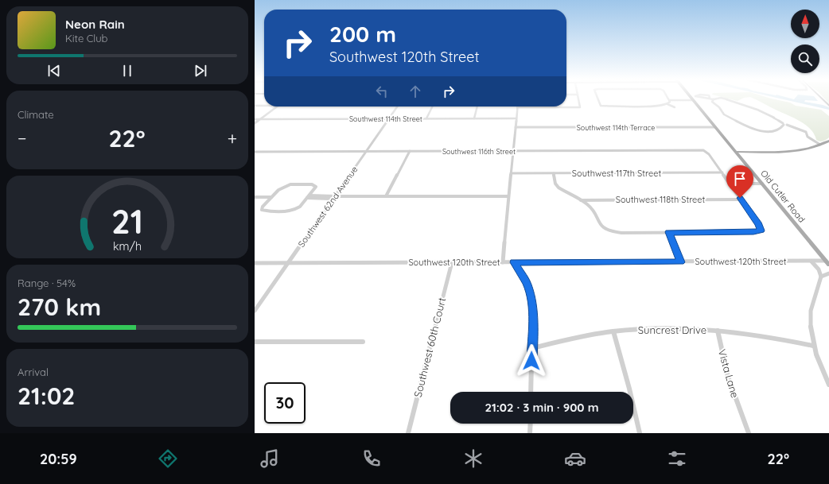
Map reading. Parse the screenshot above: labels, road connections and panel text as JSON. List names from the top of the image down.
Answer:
{
  "streets": {
    "main road": ["Old Cutler Road"],
    "street": [
      "Southwest 114th Street",
      "Southwest 114th Terrace",
      "Southwest 116th Street",
      "Southwest 117th Street",
      "Southwest 118th Street",
      "Southwest 62nd Avenue",
      "Southwest 120th Street",
      "Suncrest Drive",
      "Southwest 60th Court",
      "Vista Lane"
    ]
  },
  "crossings": [
    ["Southwest 114th Street", "Southwest 62nd Avenue"],
    ["Southwest 114th Terrace", "Old Cutler Road"],
    ["Southwest 116th Street", "Southwest 117th Street"],
    ["Southwest 116th Street", "Southwest 62nd Avenue"],
    ["Old Cutler Road", "Southwest 120th Street"],
    ["Southwest 62nd Avenue", "Southwest 120th Street"],
    ["Southwest 120th Street", "Southwest 60th Court"],
    ["Suncrest Drive", "Vista Lane"]
  ],
  "north": "top",
  "page": {
    "turn": ["200 m", "Southwest 120th Street"],
    "song": ["Neon Rain", "Kite Club"],
    "tile": [
      "Climate",
      ["Range · 54%", "270 km"],
      ["Arrival", "21:02"]
    ],
    "heat": ["−", "22°", "+"],
    "limit": "30",
    "trip": "21:02 · 3 min · 900 m",
    "tabs": ["20:59", "22°"],
    "gauge": ["21", "km/h"]
  }
}
